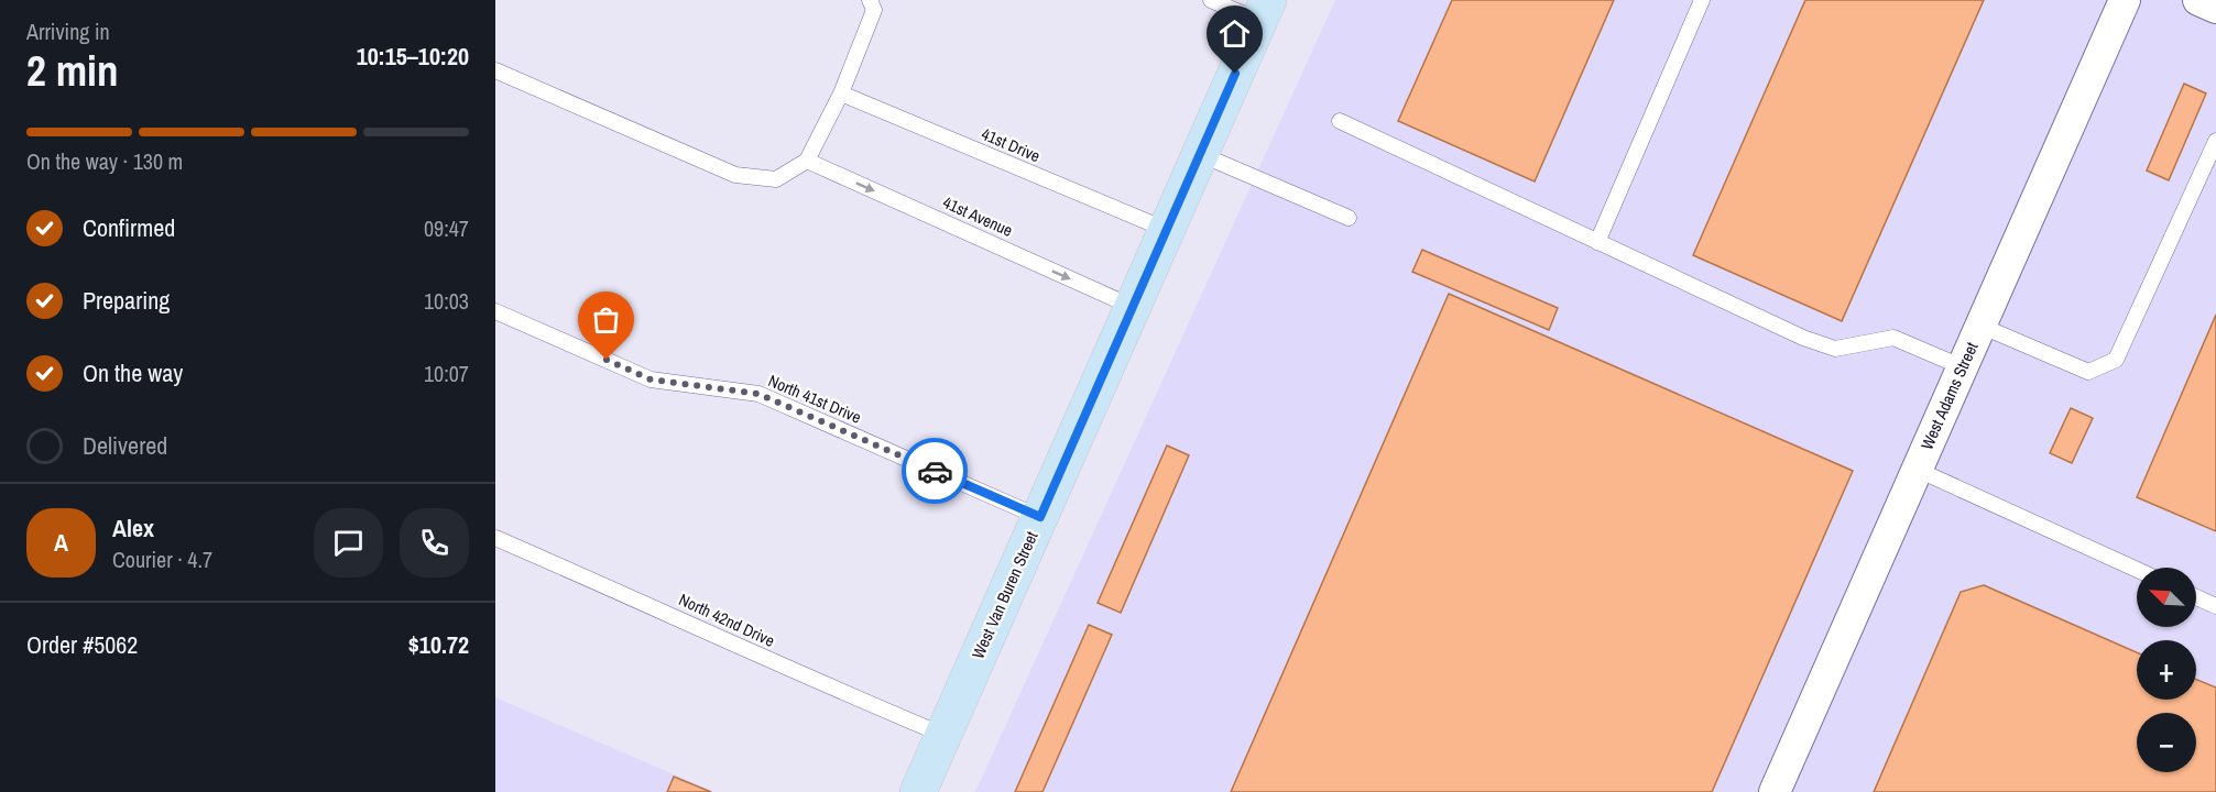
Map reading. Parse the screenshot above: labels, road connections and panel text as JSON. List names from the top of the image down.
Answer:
{
  "streets": {
    "main road": ["West Van Buren Street"],
    "street": ["West Adams Street"],
    "lane": [
      "41st Drive",
      "41st Avenue",
      "North 41st Drive",
      "North 42nd Drive"
    ]
  },
  "crossings": [
    ["41st Drive", "West Van Buren Street"],
    ["41st Avenue", "West Van Buren Street"],
    ["North 41st Drive", "West Van Buren Street"],
    ["West Van Buren Street", "North 42nd Drive"]
  ],
  "one_way": ["41st Avenue"],
  "north": "top left",
  "page": {
    "heading": ["2 min", "Arriving in", "10:15–10:20"],
    "panel": [
      "Alex",
      "Courier · 4.7",
      "Order #5062",
      "$10.72"
    ],
    "bar": "On the way · 130 m",
    "list": [
      ["Confirmed", "09:47"],
      ["Preparing", "10:03"],
      ["On the way", "10:07"],
      "Delivered"
    ],
    "round": "A",
    "map_buttons": ["+", "−"]
  }
}
